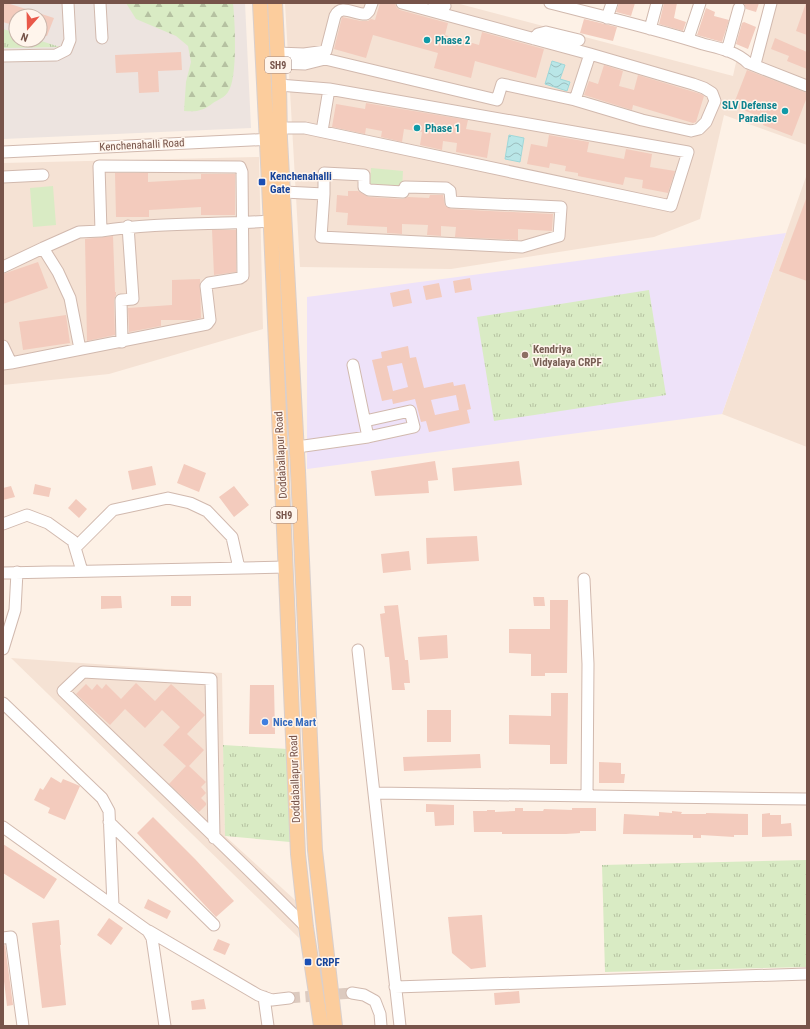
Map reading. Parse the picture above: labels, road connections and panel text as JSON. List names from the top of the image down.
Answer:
{
  "streets": {
    "main road": ["SH9", "Doddaballapur Road"],
    "street": ["Kenchenahalli Road"]
  },
  "crossings": [
    ["Kenchenahalli Road", "Doddaballapur Road"]
  ],
  "places": {
    "other": [
      "Phase 2",
      "SLV Defense Paradise",
      "Phase 1",
      "Kendriya Vidyalaya CRPF",
      "Nice Mart"
    ],
    "transit": ["Kenchenahalli Gate", "CRPF"]
  },
  "north": "bottom"
}
